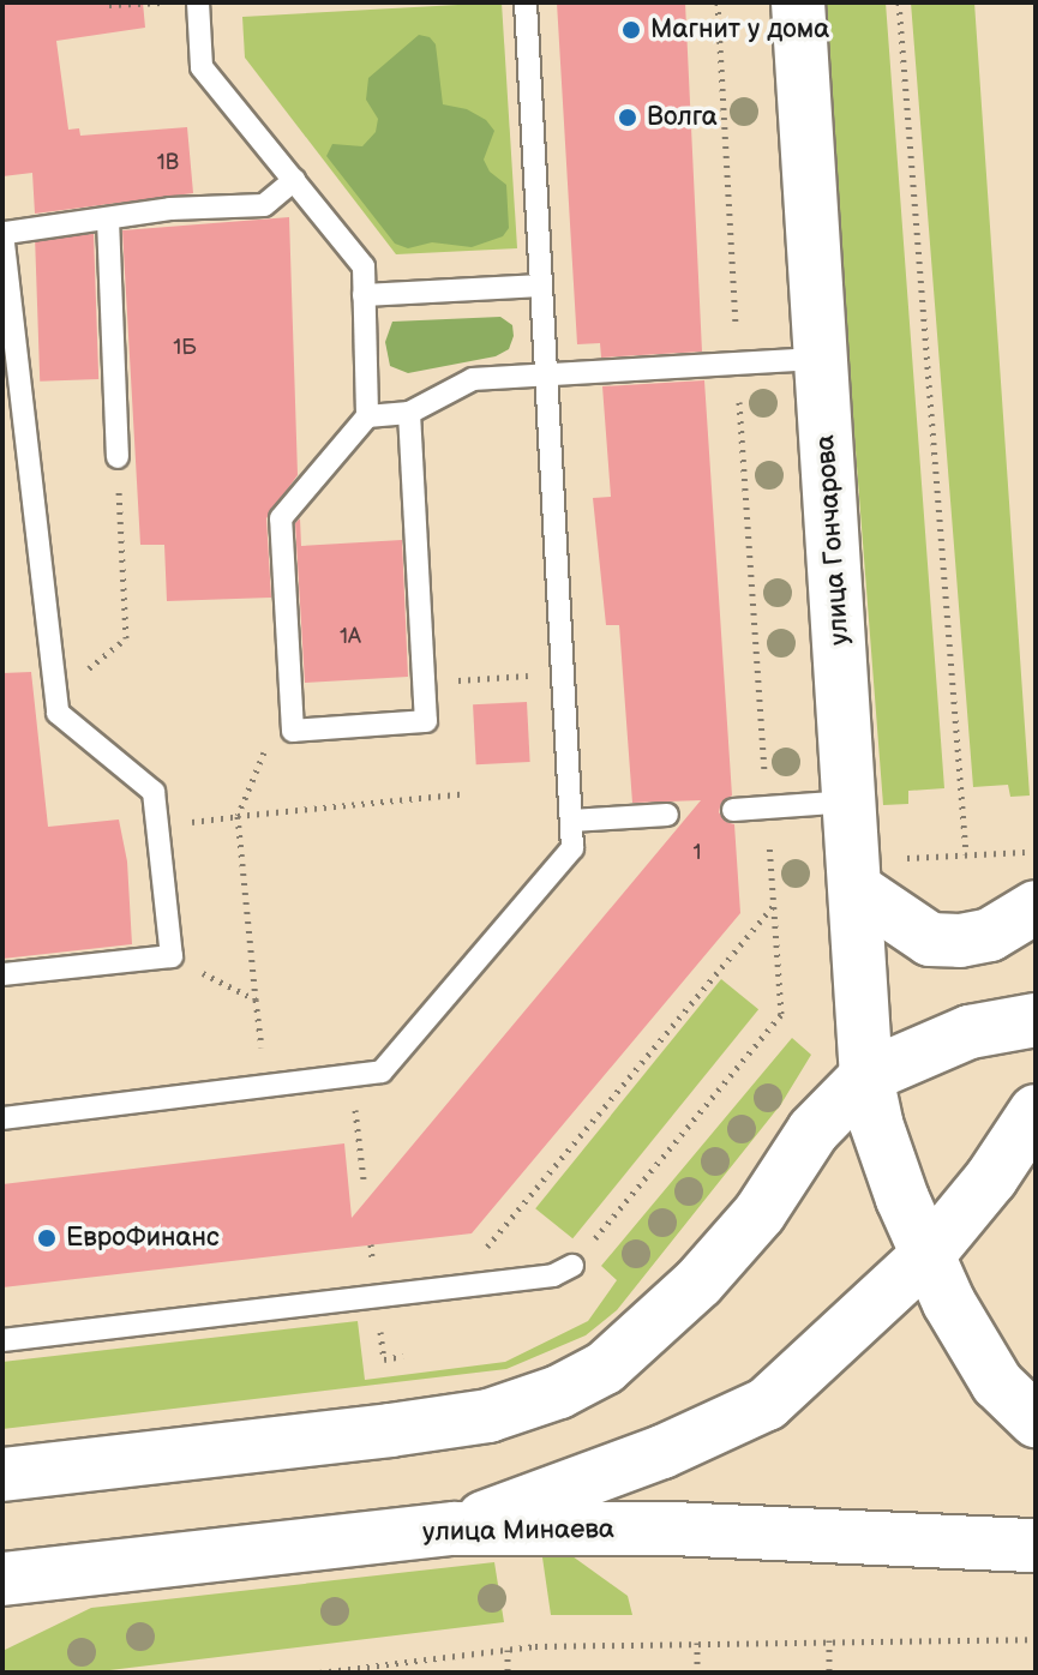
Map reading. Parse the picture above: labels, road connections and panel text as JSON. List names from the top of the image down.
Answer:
{
  "streets": {
    "main road": ["улица Гончарова", "улица Минаева"]
  },
  "places": ["Магнит у дома", "Волга", "ЕвроФинанс"],
  "house_numbers": [
    "1В",
    "1Б",
    "1А",
    "1"
  ]
}
